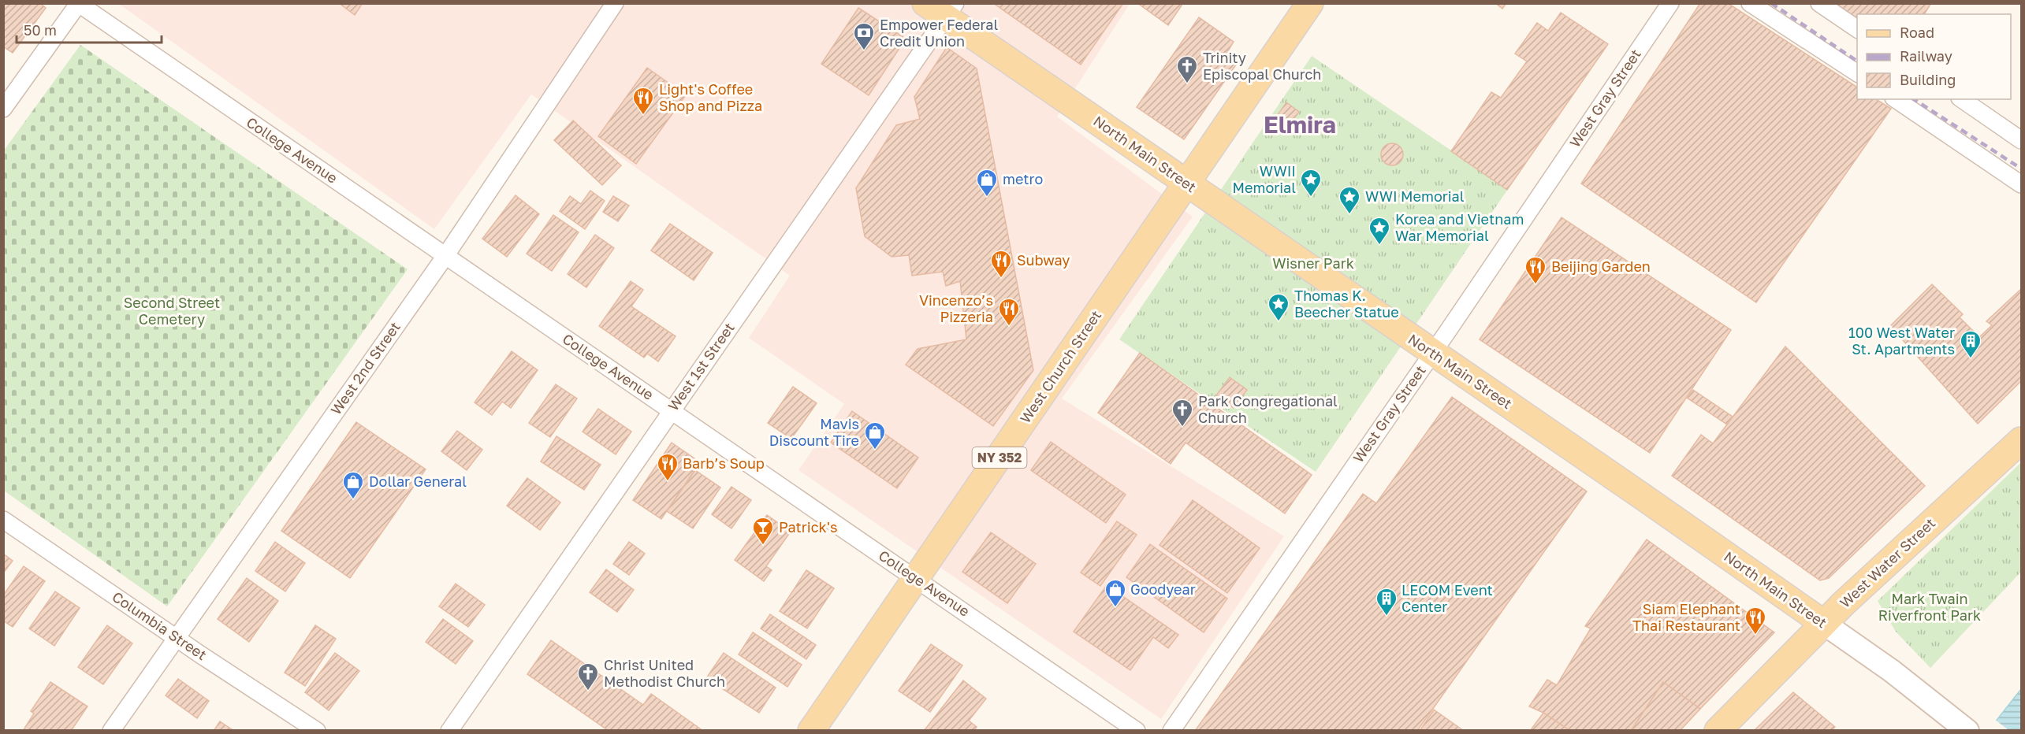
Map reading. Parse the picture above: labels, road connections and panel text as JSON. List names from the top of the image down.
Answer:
{
  "streets": {
    "main road": [
      "North Main Street",
      "West Church Street",
      "NY 352",
      "West Water Street"
    ],
    "street": [
      "West Gray Street",
      "College Avenue",
      "West 1st Street",
      "West 2nd Street",
      "Columbia Street"
    ]
  },
  "crossings": [
    ["West Gray Street", "North Main Street"],
    ["College Avenue", "West 1st Street"],
    ["College Avenue", "West Church Street"],
    ["College Avenue", "West 2nd Street"],
    ["North Main Street", "West 1st Street"],
    ["North Main Street", "West Church Street"],
    ["North Main Street", "West Water Street"],
    ["West 2nd Street", "Columbia Street"]
  ],
  "districts": ["Elmira"],
  "parks": ["Wisner Park", "Second Street Cemetery", "Mark Twain Riverfront Park"],
  "places": {
    "bank": ["Empower Federal Credit Union"],
    "church": ["Trinity Episcopal Church", "Park Congregational Church", "Christ United Methodist Church"],
    "restaurant": [
      "Light's Coffee Shop and Pizza",
      "Subway",
      "Beijing Garden",
      "Vincenzo’s Pizzeria",
      "Barb’s Soup",
      "Siam Elephant Thai Restaurant"
    ],
    "shop": [
      "metro",
      "Mavis Discount Tire",
      "Dollar General",
      "Goodyear"
    ],
    "place": [
      "WWII Memorial",
      "WWI Memorial",
      "Korea and Vietnam War Memorial",
      "Thomas K. Beecher Statue"
    ],
    "building": ["100 West Water St. Apartments", "LECOM Event Center"],
    "bar": ["Patrick's"]
  },
  "legend": ["Road", "Railway", "Building"],
  "scale_bar": "50 m"
}
